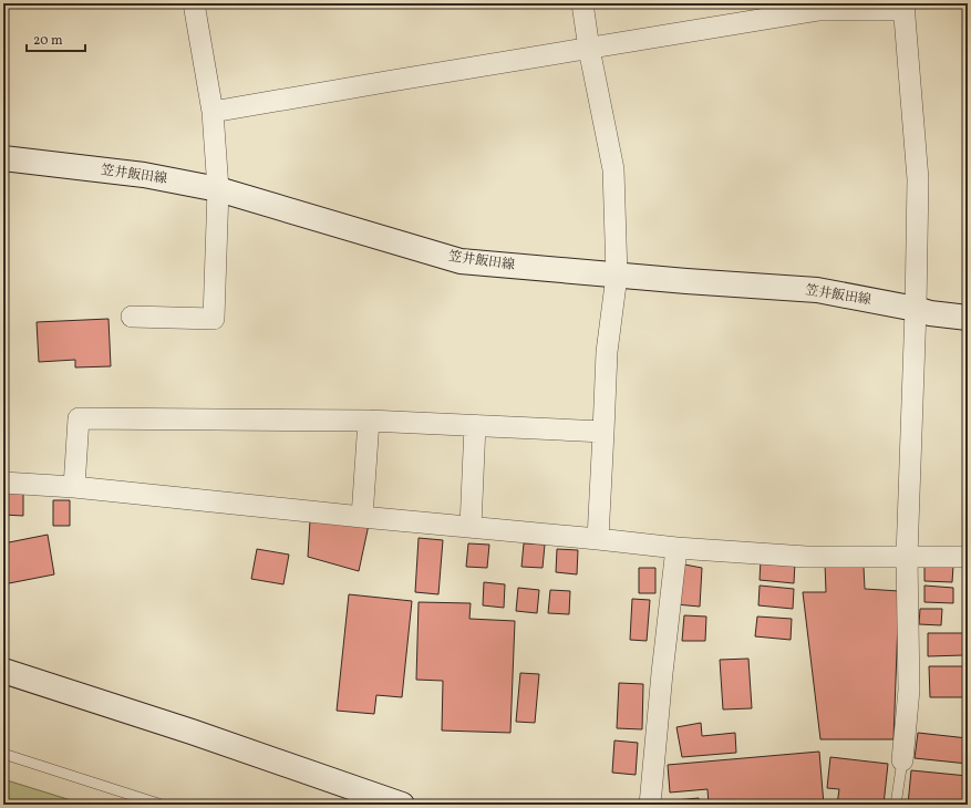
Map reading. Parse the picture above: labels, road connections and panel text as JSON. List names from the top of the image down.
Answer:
{
  "streets": {
    "main road": ["笠井飯田線"]
  },
  "scale_bar": "20 m"
}
